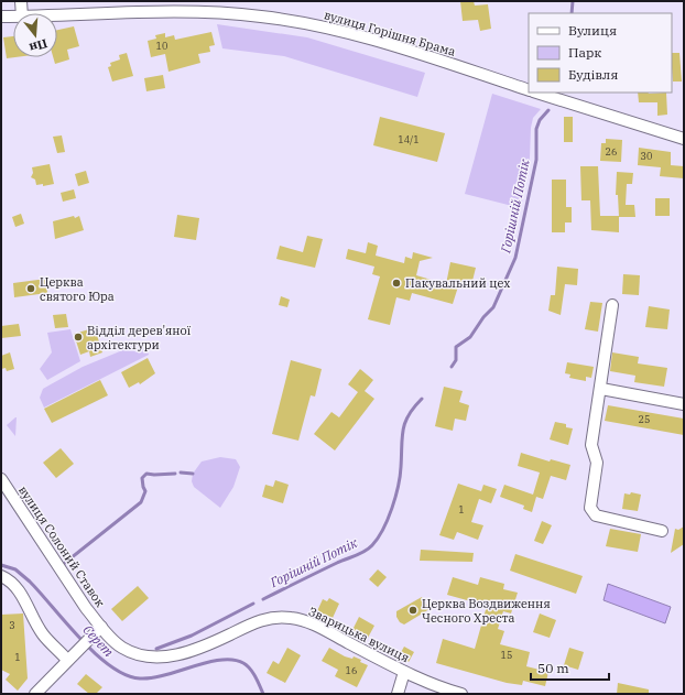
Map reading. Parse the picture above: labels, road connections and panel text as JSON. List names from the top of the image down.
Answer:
{
  "streets": {
    "street": ["вулиця Горішня Брама", "вулиця Солоний Ставок", "Зварицька вулиця"]
  },
  "crossings": [
    ["вулиця Солоний Ставок", "Зварицька вулиця"]
  ],
  "water": ["Горішній Потік", "Серет"],
  "places": [
    "Пакувальний цех",
    "Церква святого Юра",
    "Відділ дерев'яної архітектури",
    "Церква Воздвиження Чесного Хреста"
  ],
  "house_numbers": [
    "10",
    "14/1",
    "26",
    "30",
    "25",
    "1",
    "3",
    "15",
    "1",
    "16"
  ],
  "legend": ["Вулиця", "Парк", "Будівля"],
  "scale_bar": "50 m",
  "north": "bottom"
}
